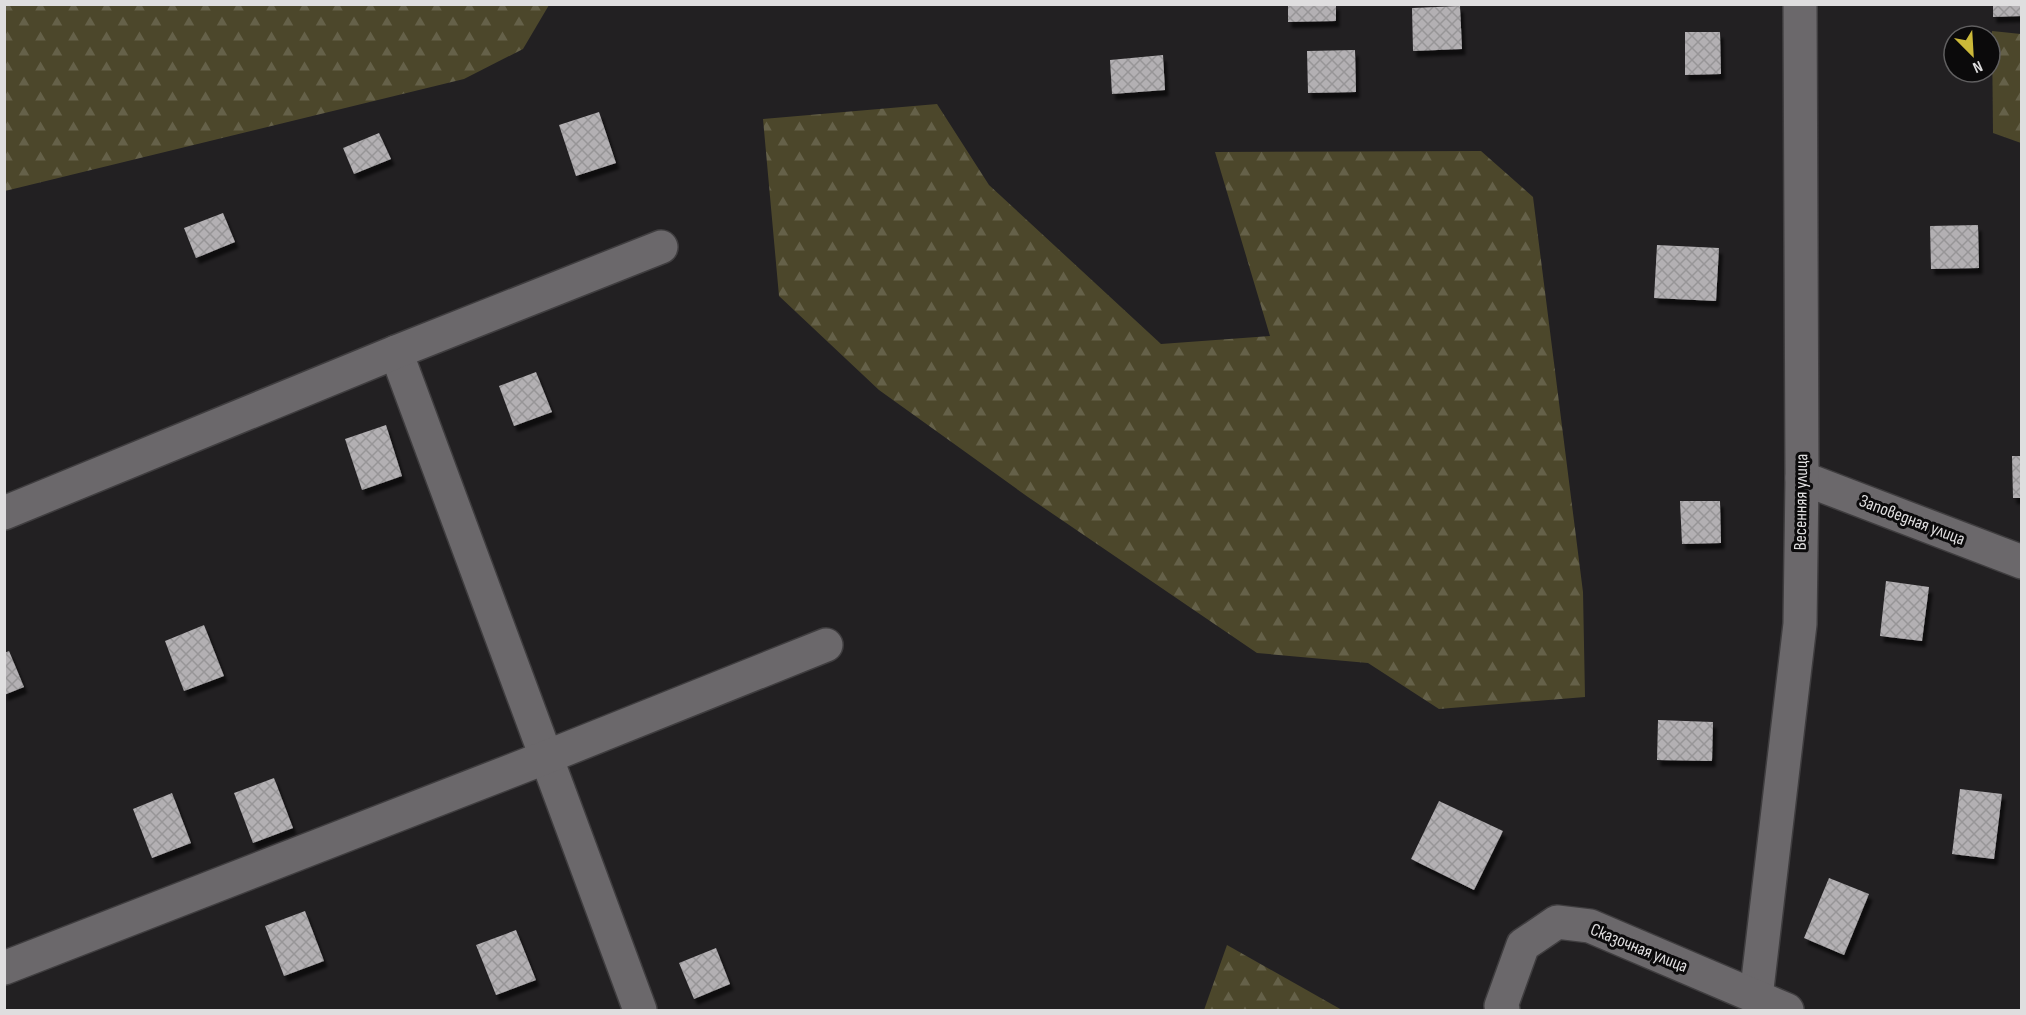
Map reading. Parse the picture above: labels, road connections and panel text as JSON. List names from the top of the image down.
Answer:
{
  "streets": {
    "street": ["Весенняя улица", "Заповедная улица", "Сказочная улица"]
  },
  "crossings": [
    ["Весенняя улица", "Заповедная улица"],
    ["Весенняя улица", "Сказочная улица"]
  ],
  "north": "bottom right"
}
